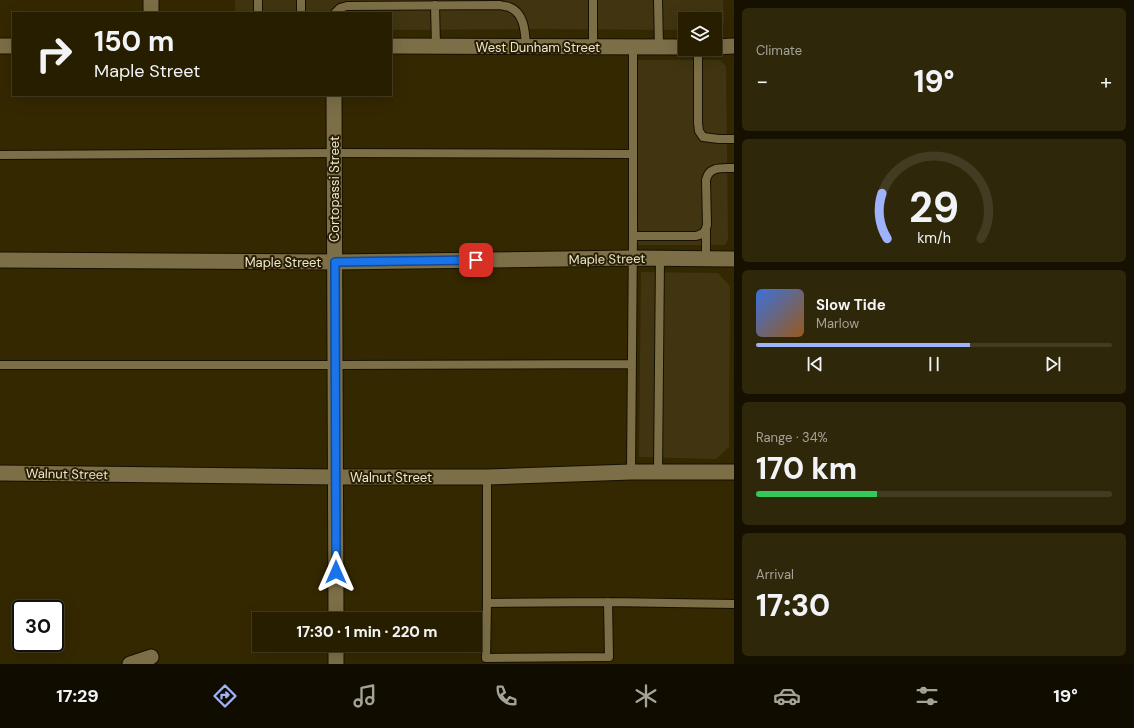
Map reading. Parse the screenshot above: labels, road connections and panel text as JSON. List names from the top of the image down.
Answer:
{
  "streets": {
    "street": [
      "West Dunham Street",
      "Cortopassi Street",
      "Maple Street",
      "Walnut Street"
    ]
  },
  "crossings": [
    ["Cortopassi Street", "Maple Street"],
    ["Cortopassi Street", "Walnut Street"]
  ],
  "page": {
    "tile": [
      "Climate",
      ["Range · 34%", "170 km"],
      ["Arrival", "17:30"]
    ],
    "turn": ["150 m", "Maple Street"],
    "heat": ["−", "19°", "+"],
    "song": ["Slow Tide", "Marlow"],
    "limit": "30",
    "trip": "17:30 · 1 min · 220 m",
    "tabs": ["17:29", "19°"],
    "gauge": ["29", "km/h"]
  }
}
